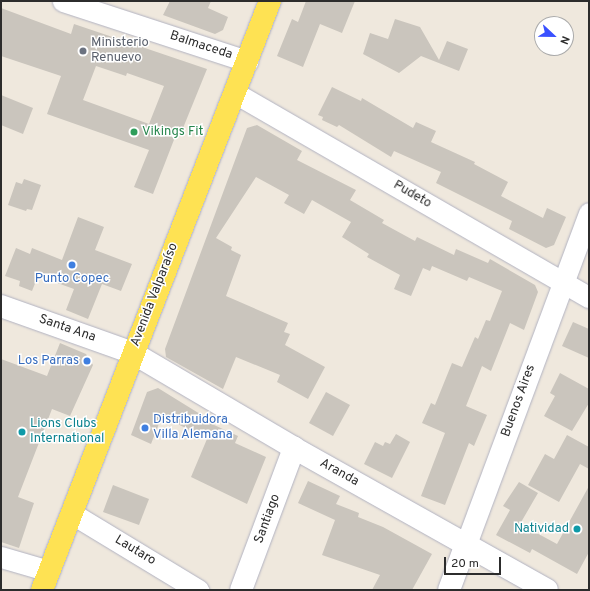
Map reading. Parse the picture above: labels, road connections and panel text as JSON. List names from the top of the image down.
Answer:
{
  "streets": {
    "main road": ["Avenida Valparaíso"],
    "street": [
      "Balmaceda",
      "Pudeto",
      "Santa Ana",
      "Buenos Aires",
      "Aranda",
      "Santiago",
      "Lautaro"
    ]
  },
  "crossings": [
    ["Balmaceda", "Avenida Valparaíso"],
    ["Pudeto", "Avenida Valparaíso"],
    ["Pudeto", "Buenos Aires"],
    ["Avenida Valparaíso", "Santa Ana"],
    ["Avenida Valparaíso", "Aranda"],
    ["Avenida Valparaíso", "Lautaro"],
    ["Santa Ana", "Aranda"],
    ["Buenos Aires", "Aranda"],
    ["Aranda", "Santiago"]
  ],
  "places": [
    "Ministerio Renuevo",
    "Vikings Fit",
    "Punto Copec",
    "Los Parras",
    "Distribuidora Villa Alemana",
    "Lions Clubs International",
    "Natividad"
  ],
  "scale_bar": "20 m",
  "north": "right"
}
